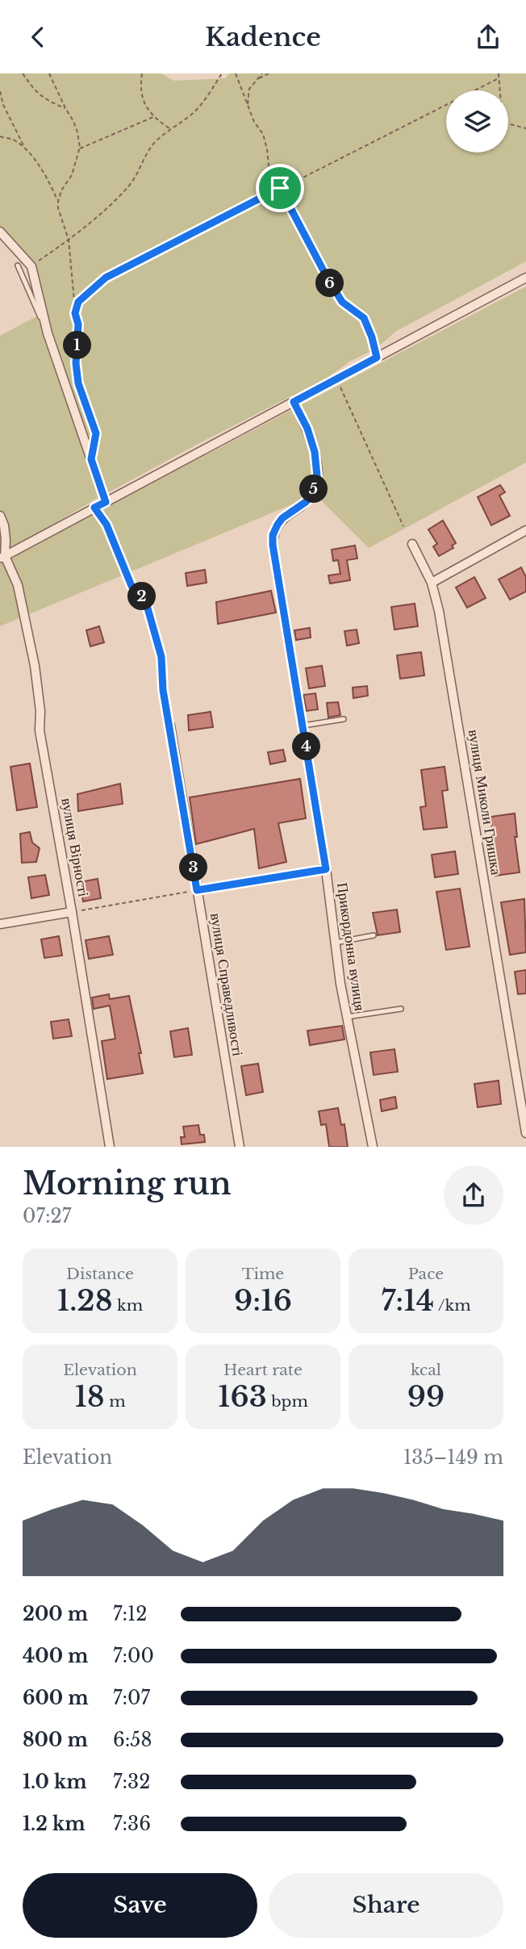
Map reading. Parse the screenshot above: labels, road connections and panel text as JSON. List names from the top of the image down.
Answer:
{
  "streets": {
    "street": [
      "вулиця Миколи Гришка",
      "вулиця Вірності",
      "Прикордонна вулиця",
      "вулиця Справедливості"
    ]
  },
  "page": {
    "header": "Kadence",
    "pins": [
      "6",
      "1",
      "5",
      "2",
      "4",
      "3"
    ],
    "heading": ["Morning run", "07:27"],
    "stats": [
      ["Distance", "1.28 km"],
      ["Time", "9:16"],
      ["Pace", "7:14 /km"],
      ["Elevation", "18 m"],
      ["Heart rate", "163 bpm"],
      ["kcal", "99"]
    ],
    "chart": ["Elevation", "135–149 m"],
    "list": [
      {
        "name": "200 m",
        "note": "7:12"
      },
      {
        "name": "400 m",
        "note": "7:00"
      },
      {
        "name": "600 m",
        "note": "7:07"
      },
      {
        "name": "800 m",
        "note": "6:58"
      },
      {
        "name": "1.0 km",
        "note": "7:32"
      },
      {
        "name": "1.2 km",
        "note": "7:36"
      }
    ],
    "buttons": ["Save", "Share"]
  }
}
